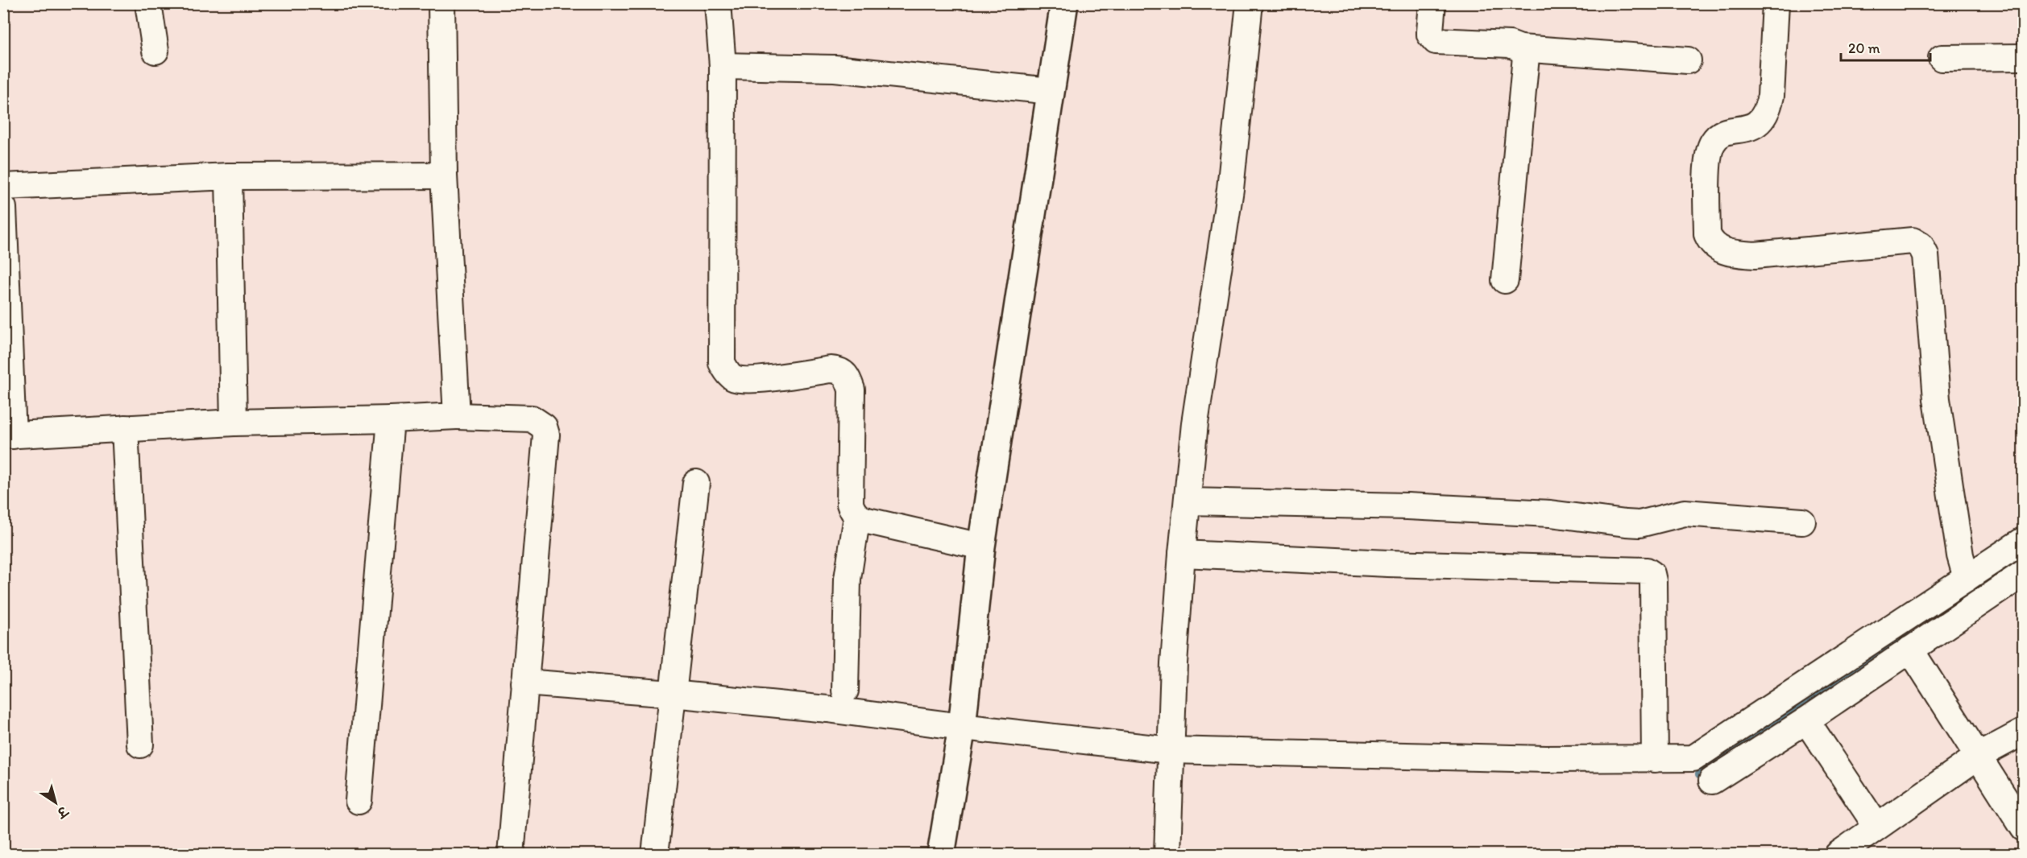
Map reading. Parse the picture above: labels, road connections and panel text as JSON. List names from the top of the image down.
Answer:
{
  "scale_bar": "20 m",
  "north": "bottom right"
}
